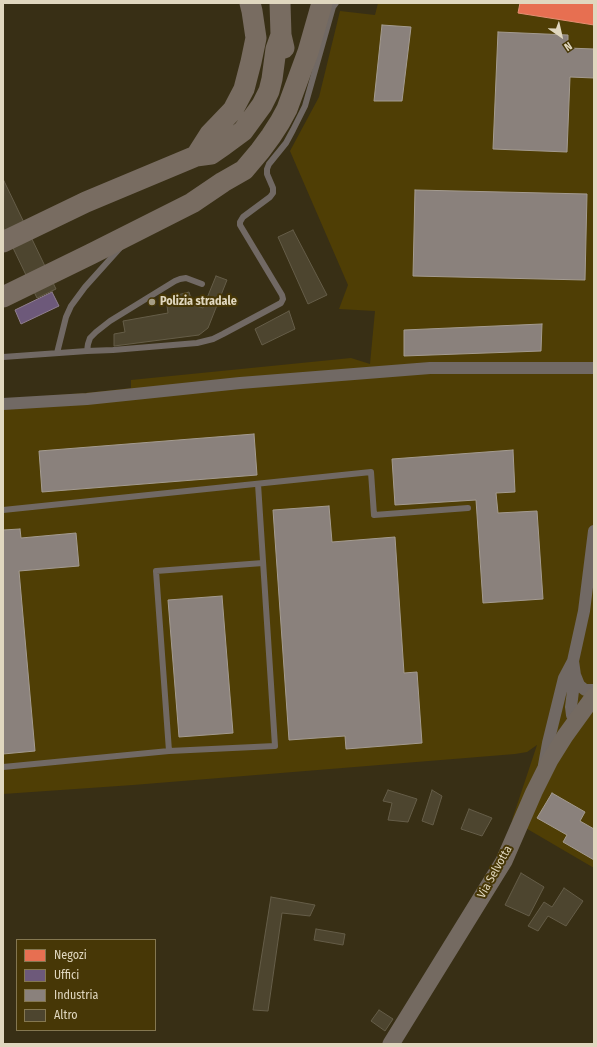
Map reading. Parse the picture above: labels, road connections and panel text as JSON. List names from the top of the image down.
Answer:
{
  "streets": {
    "street": ["Via Selvotta"]
  },
  "places": ["Polizia stradale"],
  "legend": [
    "Negozi",
    "Uffici",
    "Industria",
    "Altro"
  ],
  "north": "bottom right"
}
